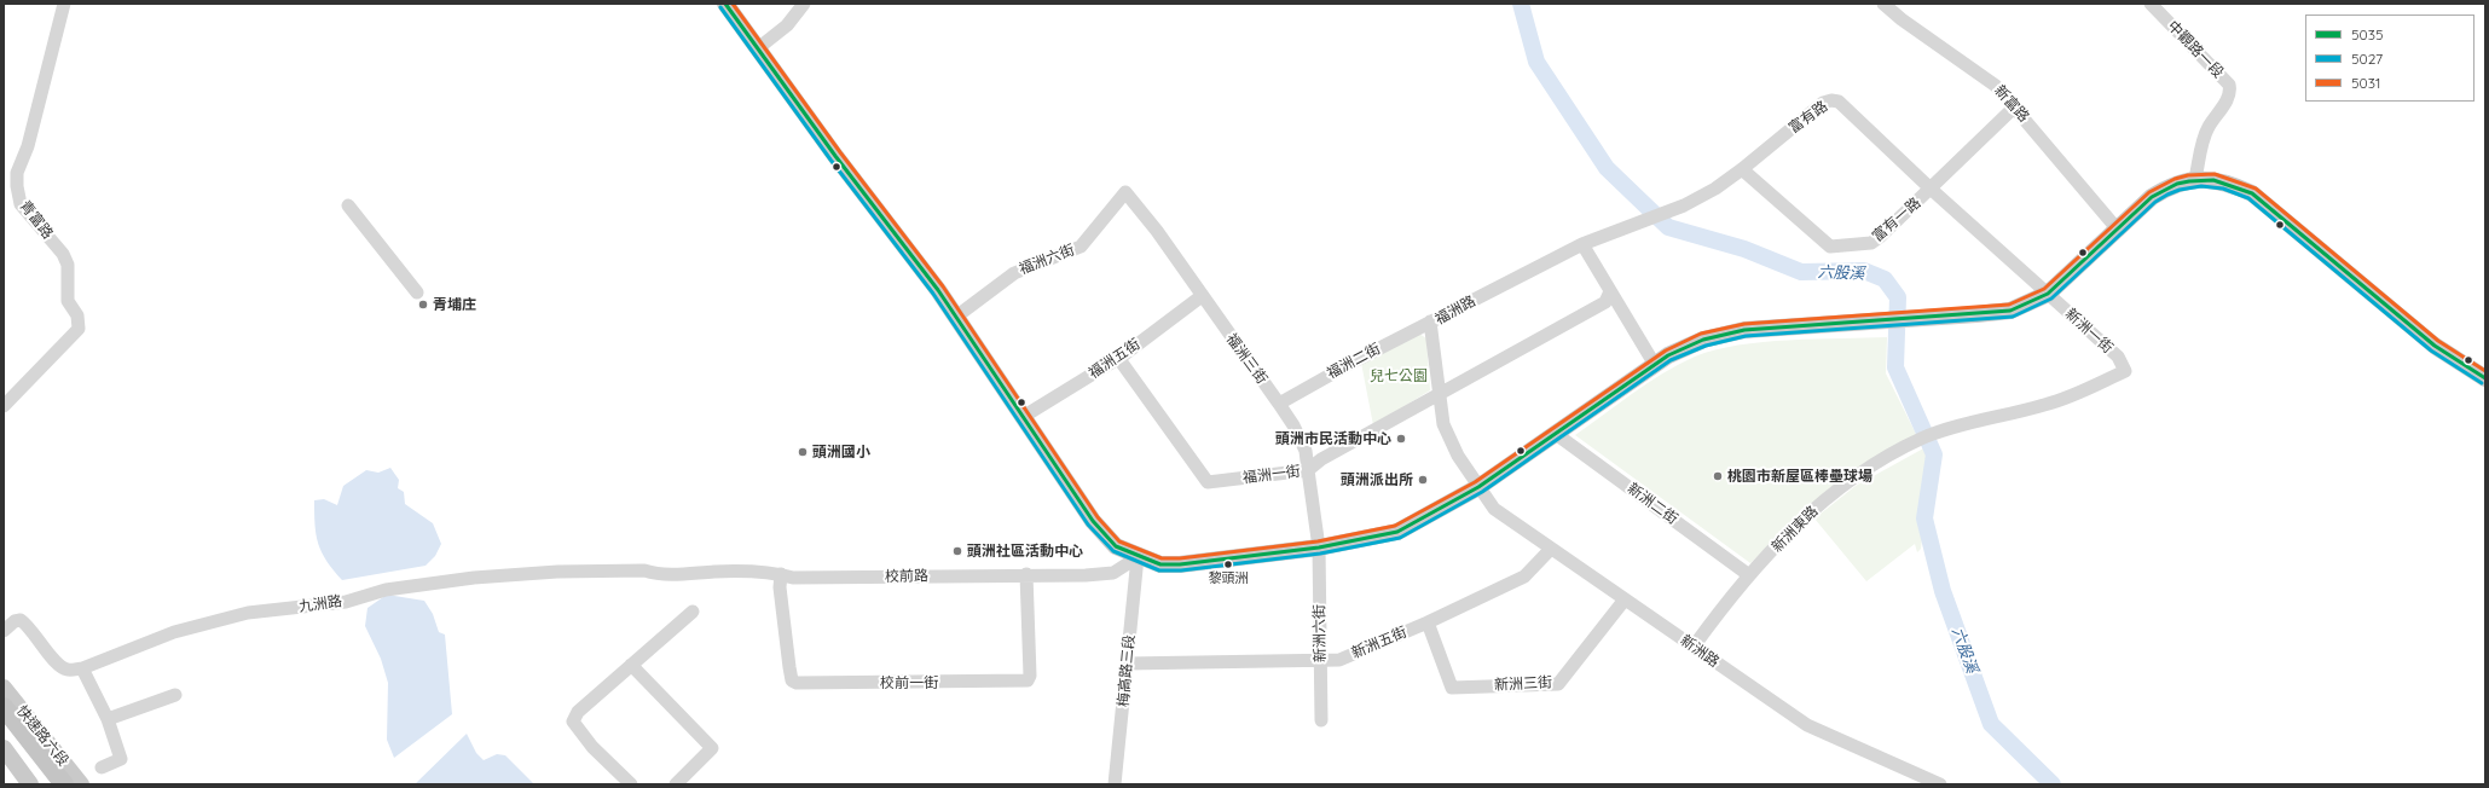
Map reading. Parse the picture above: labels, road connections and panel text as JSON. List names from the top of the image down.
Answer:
{
  "streets": {
    "main road": ["快速路六段"],
    "street": [
      "中觀路一段",
      "新富路",
      "富有路",
      "青富路",
      "富有一路",
      "福洲六街",
      "福洲路",
      "新洲一街",
      "福洲五街",
      "福洲三街",
      "福洲二街",
      "福洲一街",
      "新洲二街",
      "新洲東路",
      "校前路",
      "九洲路",
      "新洲六街",
      "新洲五街",
      "新洲路",
      "梅高路三段",
      "校前一街",
      "新洲三街"
    ]
  },
  "crossings": [
    ["新富路", "富有一路"],
    ["富有路", "富有一路"],
    ["富有路", "福洲路"],
    ["富有路", "新洲一街"],
    ["福洲六街", "福洲三街"],
    ["福洲路", "福洲二街"],
    ["福洲路", "福洲一街"],
    ["福洲路", "新洲路"],
    ["新洲一街", "新洲東路"],
    ["福洲五街", "福洲三街"],
    ["福洲五街", "福洲一街"],
    ["福洲三街", "福洲二街"],
    ["福洲三街", "福洲一街"],
    ["福洲三街", "新洲六街"],
    ["新洲二街", "新洲東路"],
    ["新洲東路", "新洲路"],
    ["校前路", "九洲路"],
    ["校前路", "梅高路三段"],
    ["校前路", "校前一街"],
    ["新洲六街", "新洲五街"],
    ["新洲五街", "新洲路"],
    ["新洲五街", "梅高路三段"],
    ["新洲五街", "新洲三街"],
    ["新洲路", "新洲三街"]
  ],
  "water": ["六股溪"],
  "parks": ["兒七公園"],
  "places": [
    "青埔庄",
    "頭洲市民活動中心",
    "頭洲國小",
    "桃園市新屋區棒壘球場",
    "頭洲派出所",
    "頭洲社區活動中心",
    "黎頭洲"
  ],
  "lines": ["transit line 5035", "transit line 5031", "transit line 5027"],
  "legend": ["5035", "5027", "5031"]
}
